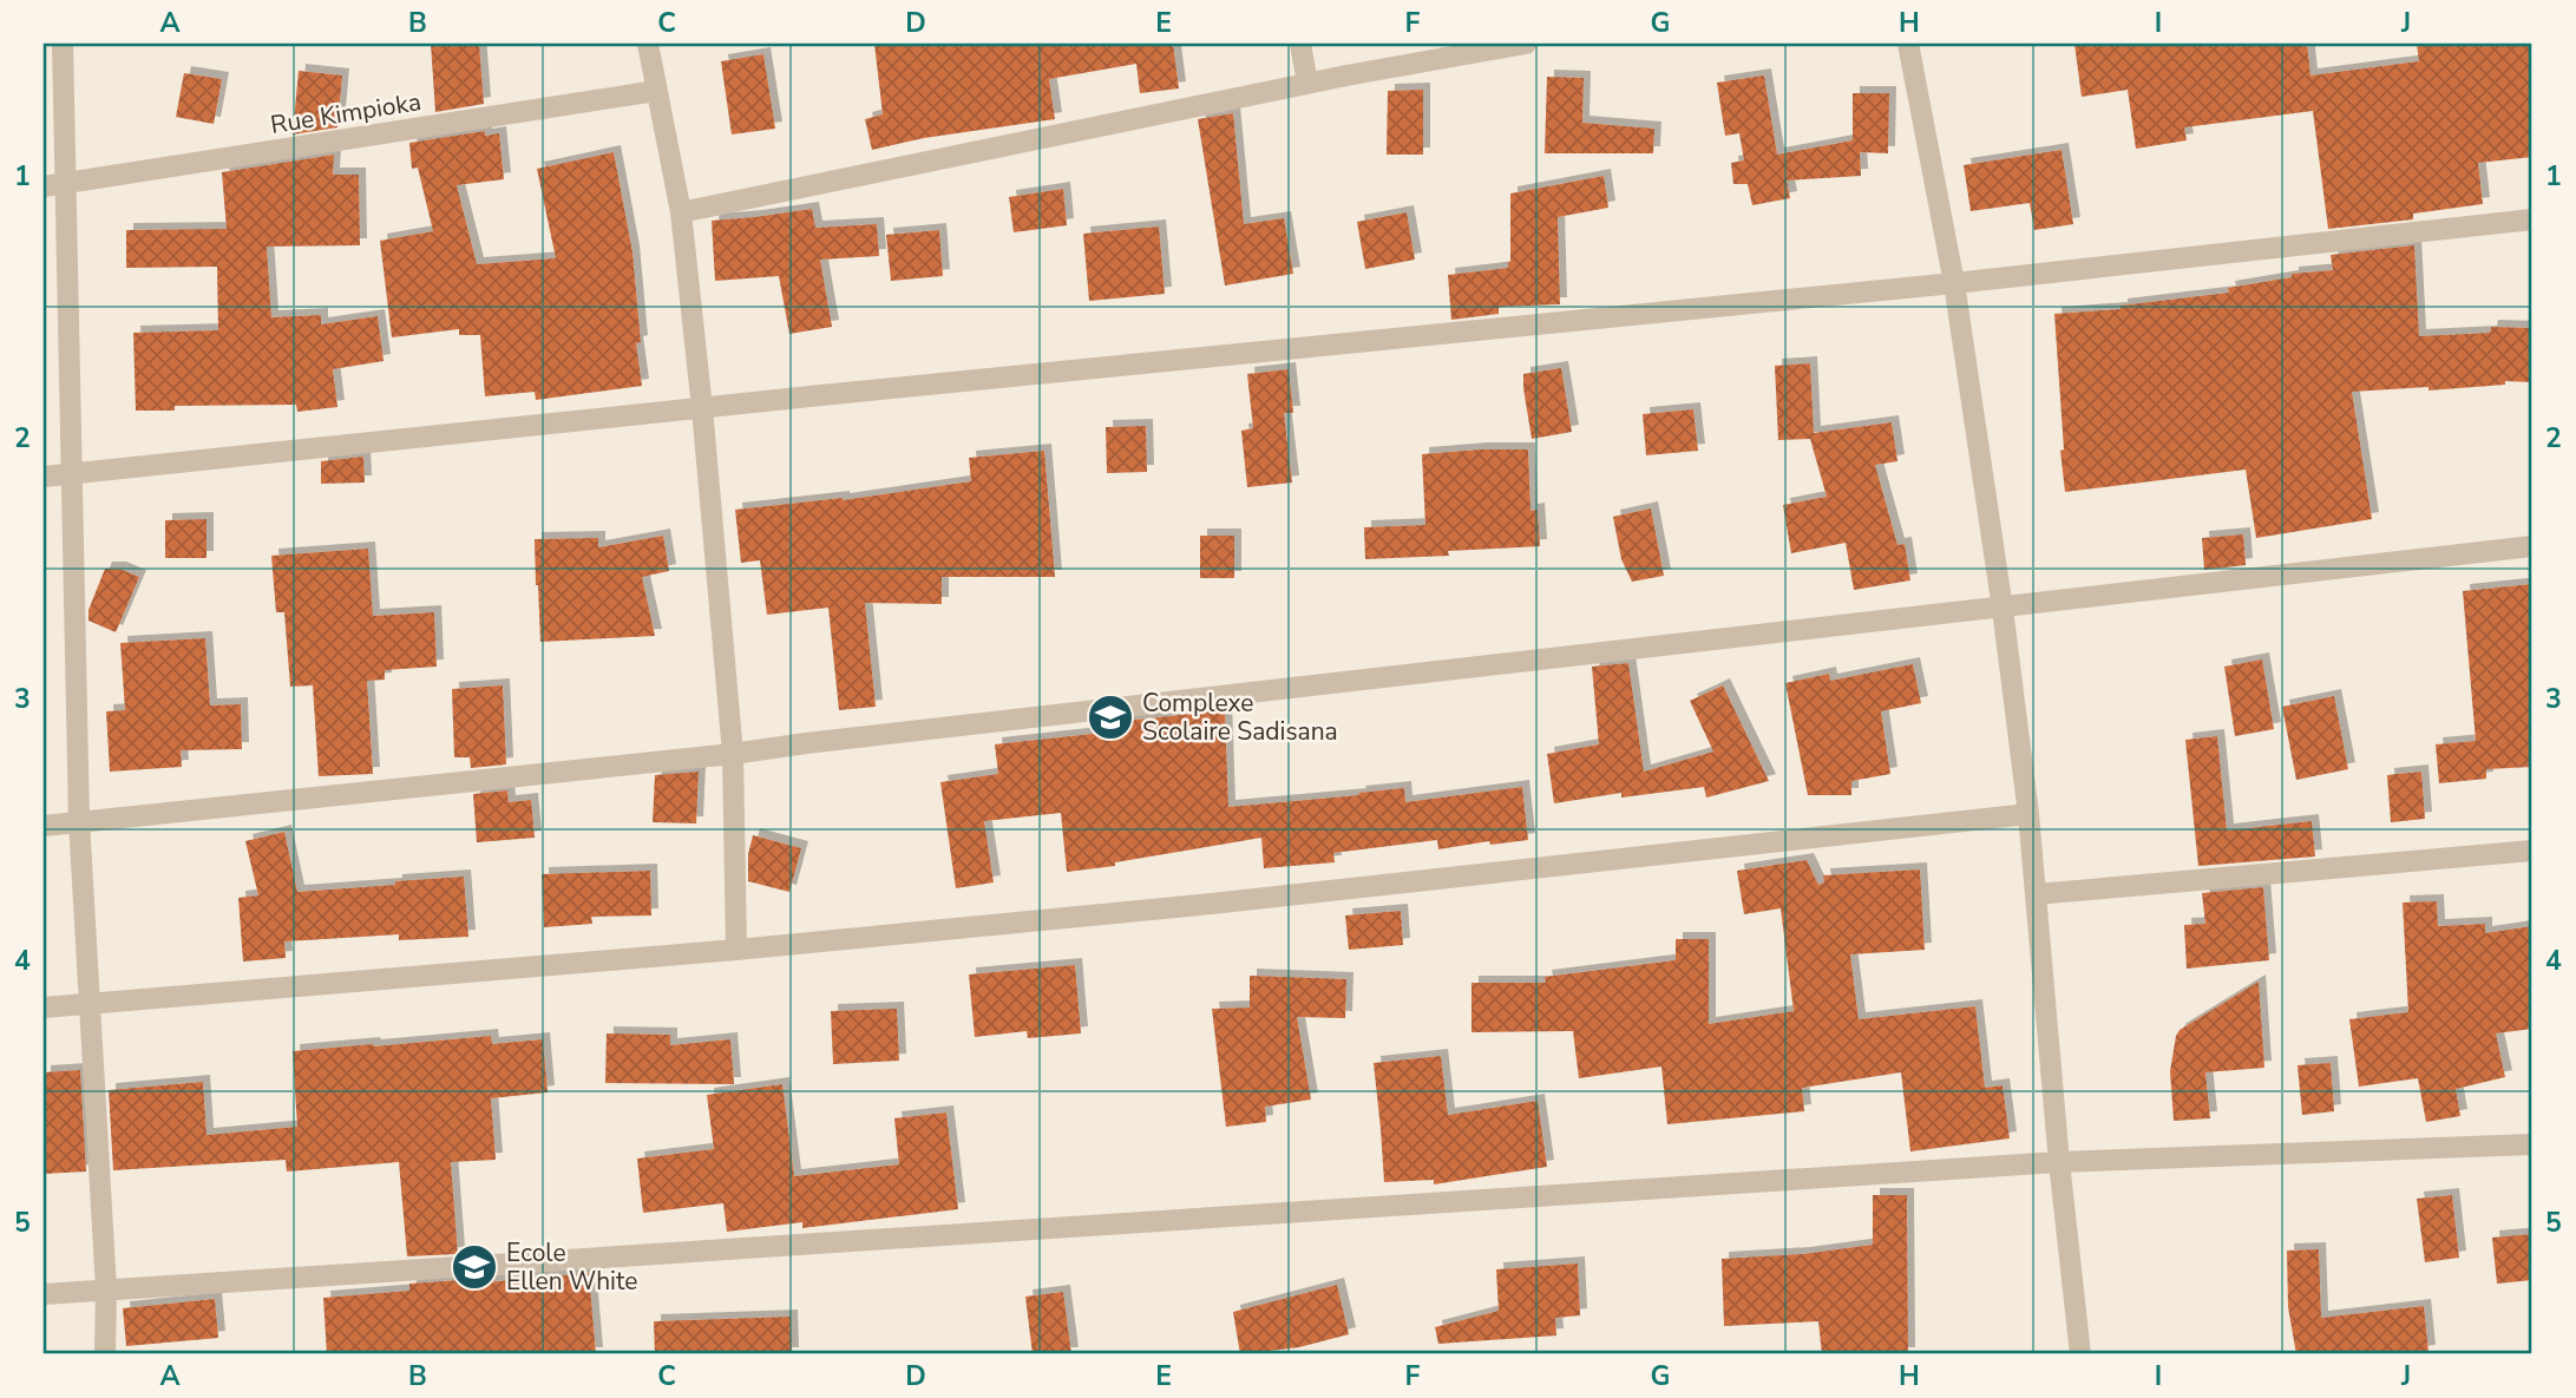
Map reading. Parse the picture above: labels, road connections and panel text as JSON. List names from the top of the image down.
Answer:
{
  "streets": {
    "street": ["Rue Kimpioka"]
  },
  "places": {
    "school or university": ["Complexe Scolaire Sadisana", "Ecole Ellen White"]
  },
  "grid": {
    "columns": [
      "A",
      "B",
      "C",
      "D",
      "E",
      "F",
      "G",
      "H",
      "I",
      "J"
    ],
    "rows": [
      "1",
      "2",
      "3",
      "4",
      "5"
    ]
  }
}
